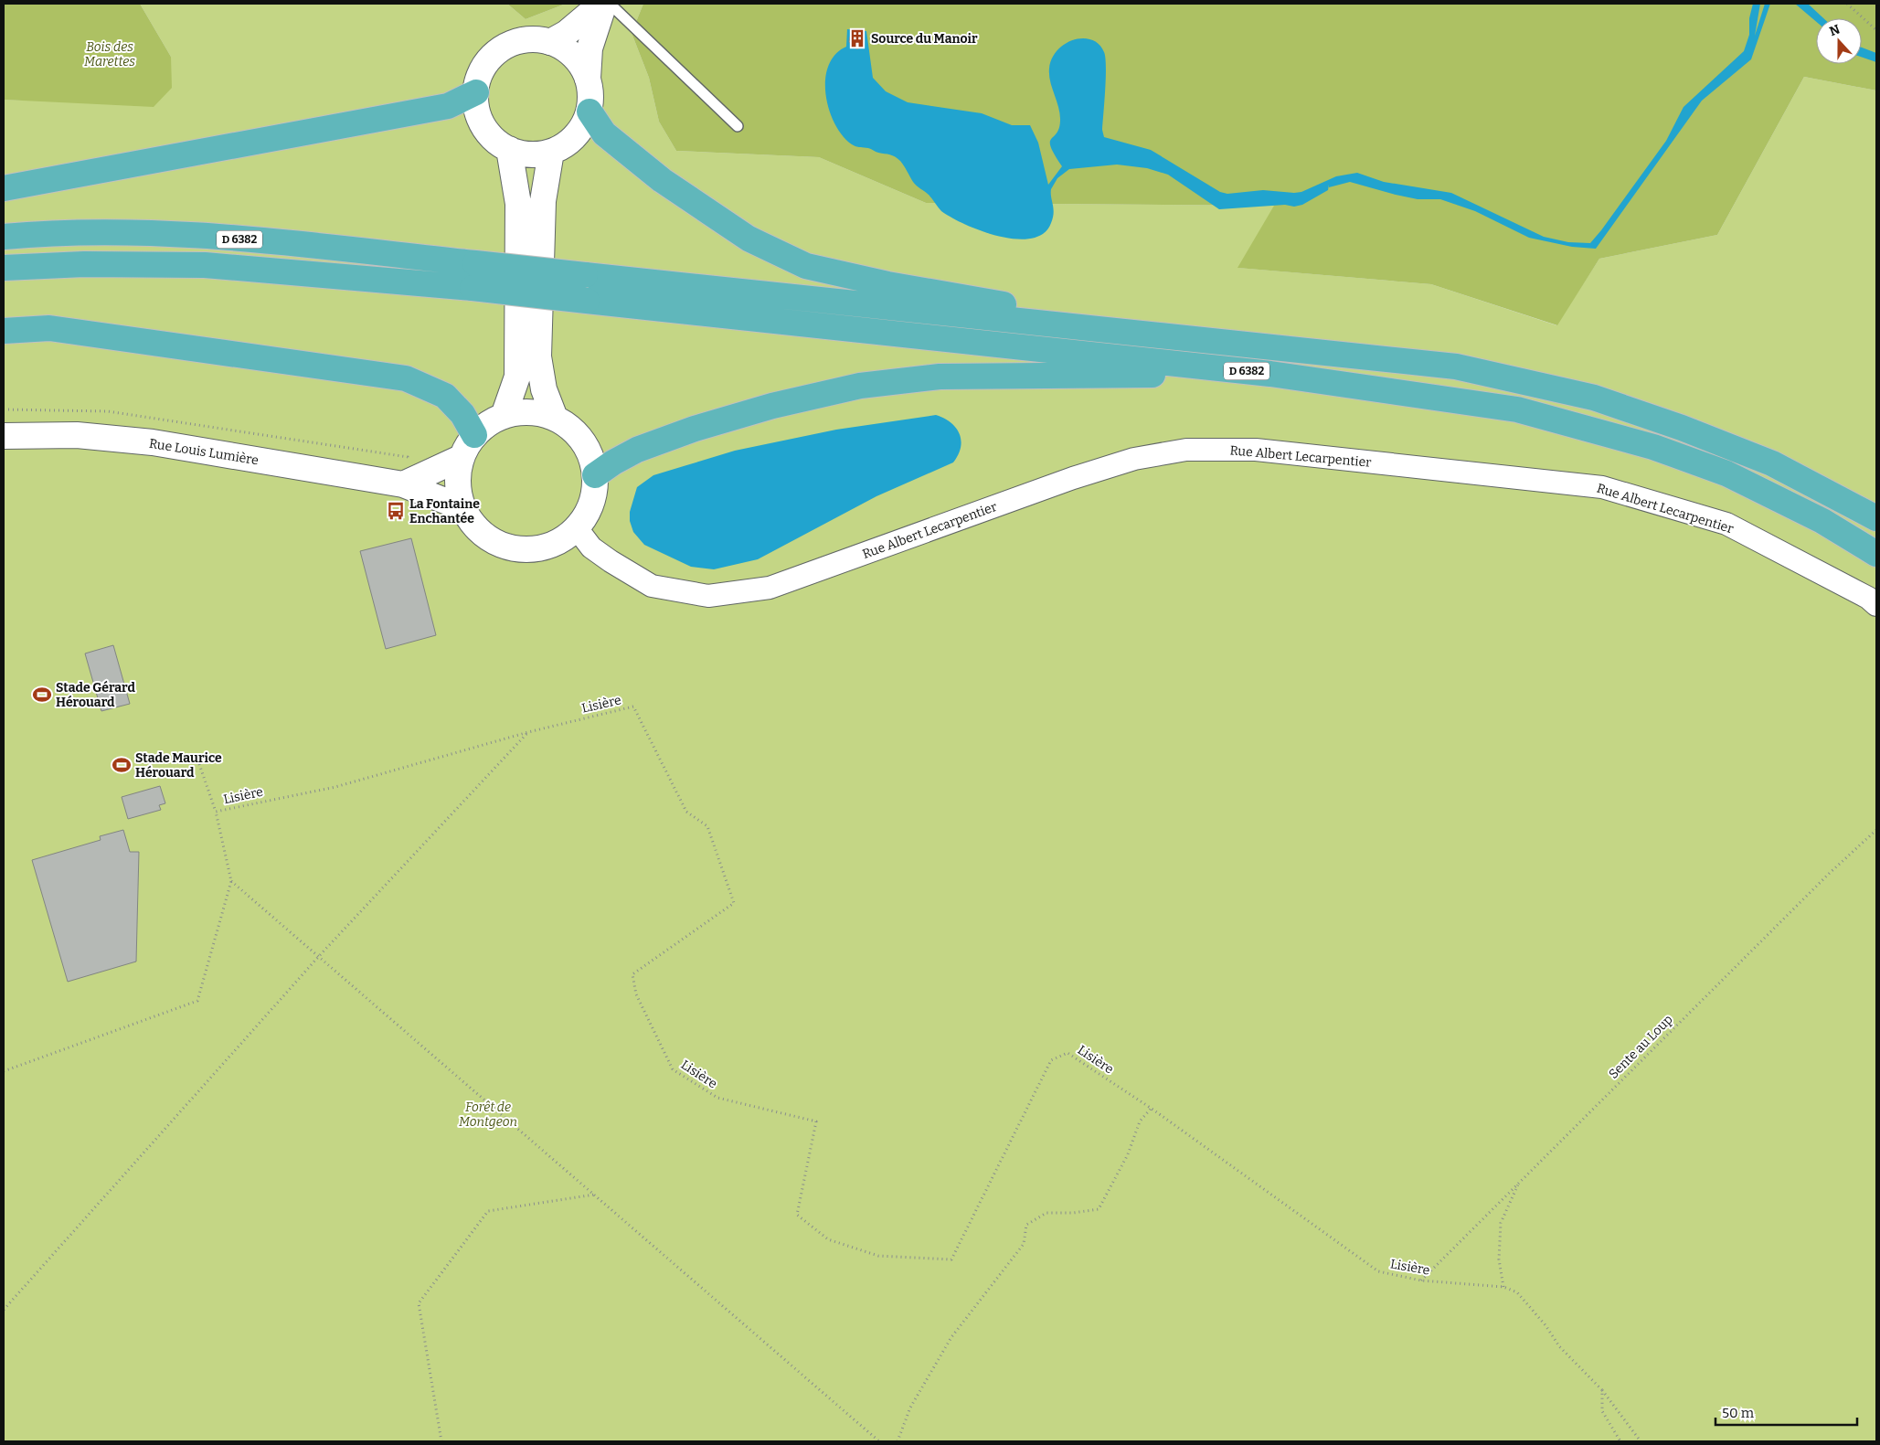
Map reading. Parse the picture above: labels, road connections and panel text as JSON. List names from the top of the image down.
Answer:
{
  "streets": {
    "highway": ["D 6382"],
    "main road": ["Rue Louis Lumière"],
    "street": ["Rue Albert Lecarpentier"],
    "path": ["Lisière", "Sente au Loup"]
  },
  "crossings": [
    ["Rue Louis Lumière", "Rue Albert Lecarpentier"],
    ["Lisière", "Sente au Loup"]
  ],
  "parks": ["Bois des Marettes", "Forêt de Montgeon"],
  "places": {
    "building": ["Source du Manoir"],
    "bus stop": ["La Fontaine Enchantée"],
    "sports": ["Stade Gérard Hérouard", "Stade Maurice Hérouard"]
  },
  "scale_bar": "50 m",
  "north": "top"
}
